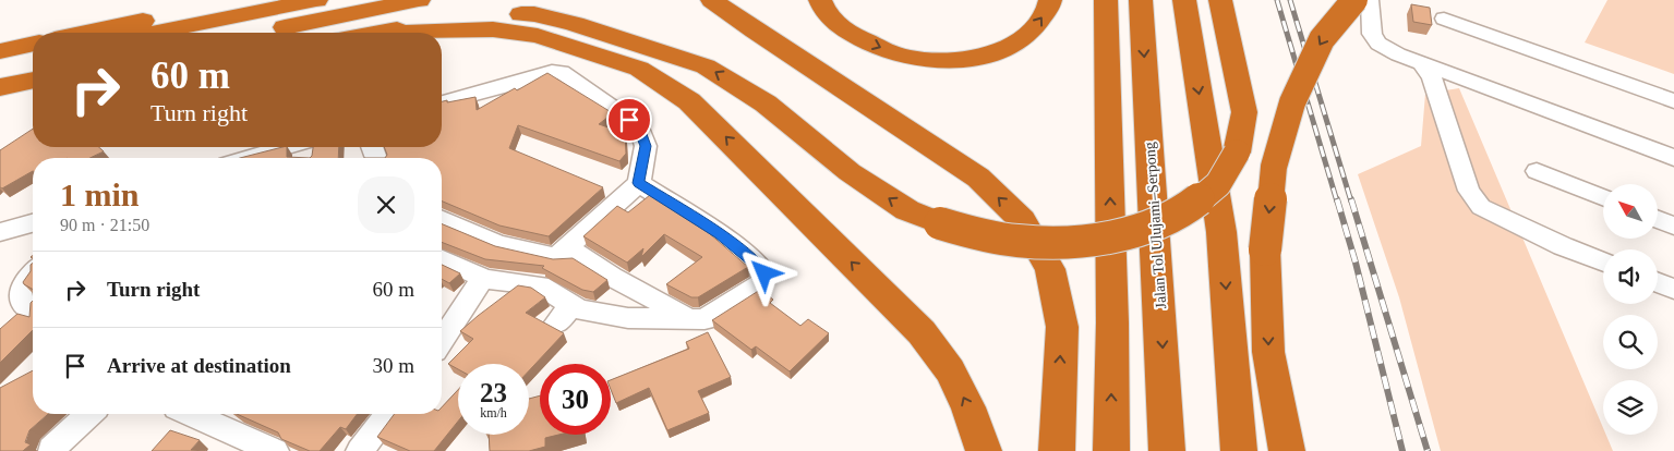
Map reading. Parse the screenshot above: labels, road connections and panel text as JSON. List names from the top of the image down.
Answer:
{
  "streets": {
    "highway": ["Jalan Tol Ulujami–Serpong"]
  },
  "north": "top left",
  "page": {
    "turn": ["60 m", "Turn right"],
    "heading": ["1 min", "90 m · 21:50"],
    "list": [
      {
        "name": "Turn right",
        "value": "60 m"
      },
      {
        "name": "Arrive at destination",
        "value": "30 m"
      }
    ],
    "speed": "23 km/h",
    "limit": "30"
  }
}
